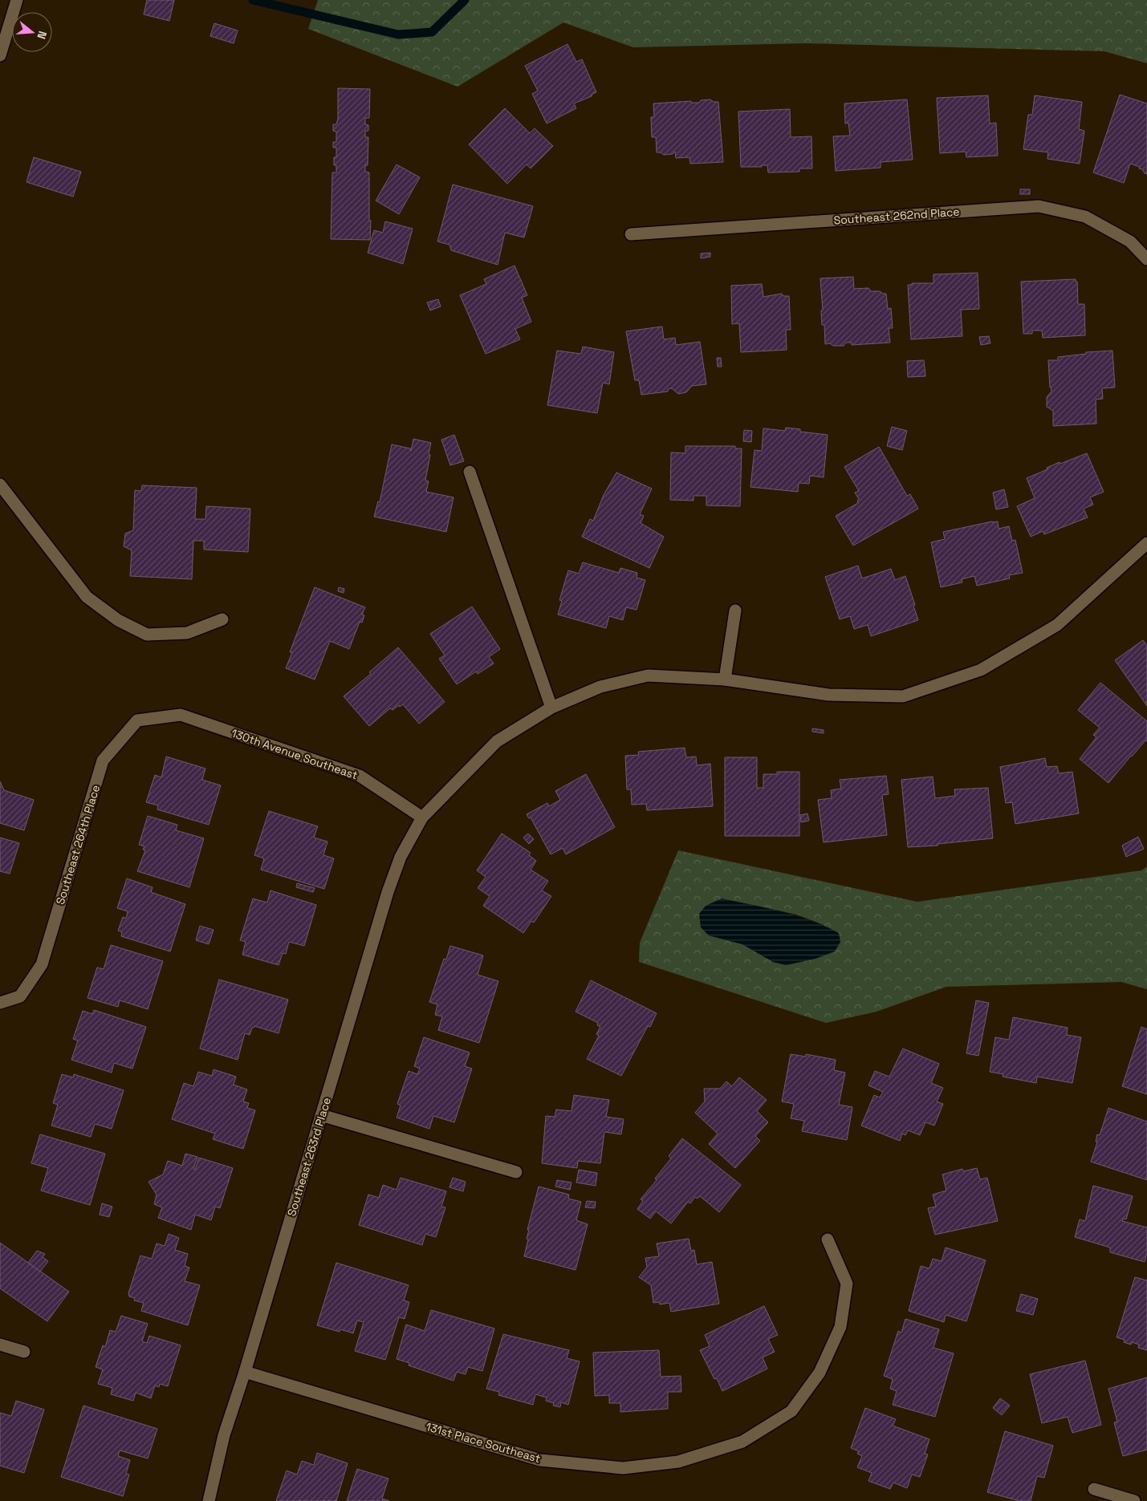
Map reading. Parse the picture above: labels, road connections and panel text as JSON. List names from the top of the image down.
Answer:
{
  "streets": {
    "street": [
      "Southeast 262nd Place",
      "130th Avenue Southeast",
      "Southeast 264th Place",
      "Southeast 263rd Place",
      "131st Place Southeast"
    ]
  },
  "crossings": [
    ["130th Avenue Southeast", "Southeast 264th Place"],
    ["130th Avenue Southeast", "Southeast 263rd Place"],
    ["Southeast 263rd Place", "131st Place Southeast"]
  ],
  "north": "right"
}
